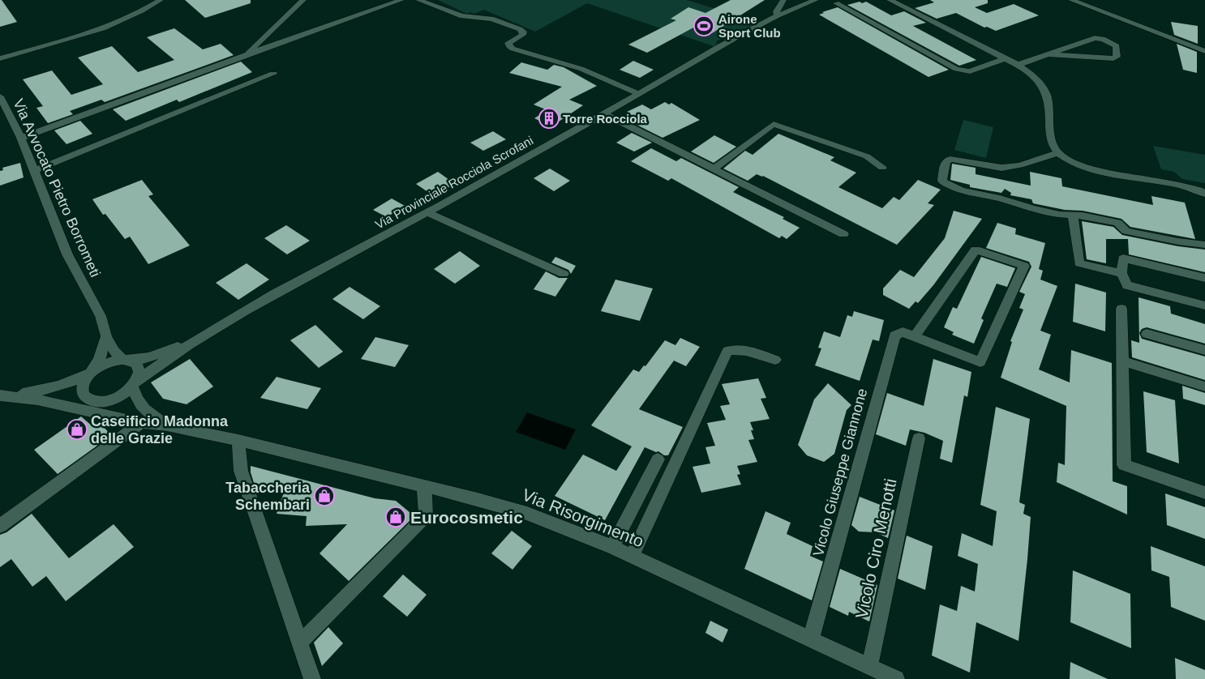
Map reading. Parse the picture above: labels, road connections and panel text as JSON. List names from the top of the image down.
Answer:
{
  "streets": {
    "street": [
      "Via Provinciale Rocciola Scrofani",
      "Via Avvocato Pietro Borrometi",
      "Vicolo Giuseppe Giannone",
      "Via Risorgimento",
      "Vicolo Ciro Menotti"
    ]
  },
  "crossings": [
    ["Vicolo Giuseppe Giannone", "Via Risorgimento"],
    ["Via Risorgimento", "Vicolo Ciro Menotti"]
  ],
  "places": {
    "sports": ["Airone Sport Club"],
    "building": ["Torre Rocciola"],
    "shop": ["Caseificio Madonna delle Grazie", "Tabaccheria Schembari", "Eurocosmetic"]
  }
}
